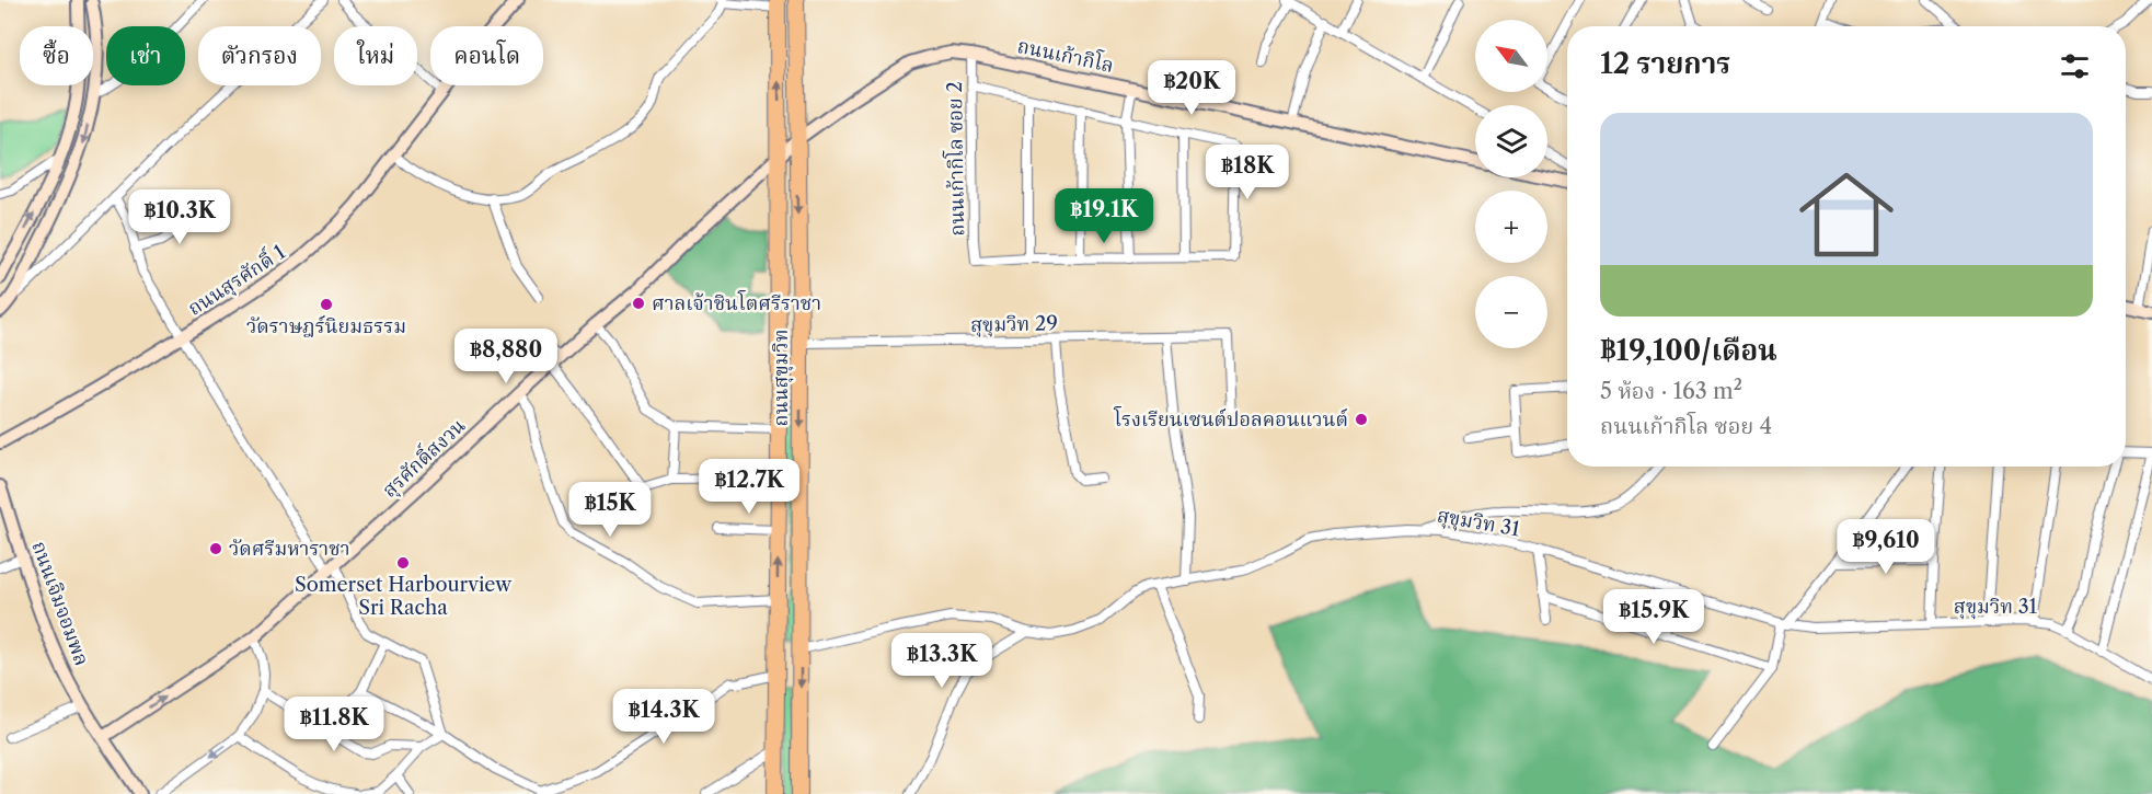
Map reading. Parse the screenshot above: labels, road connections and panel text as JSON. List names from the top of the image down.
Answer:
{
  "streets": {
    "highway": ["ถนนสุขุมวิท"],
    "street": [
      "ถนนเก้ากิโล",
      "ถนนเก้ากิโล ซอย 2",
      "ถนนสุรศักดิ์ 1",
      "สุขุมวิท 29",
      "สุรศักดิ์สงวน",
      "สุขุมวิท 31",
      "ถนนเจิมจอมพล"
    ]
  },
  "crossings": [
    ["ถนนเก้ากิโล", "ถนนเก้ากิโล ซอย 2"],
    ["ถนนเก้ากิโล", "ถนนสุขุมวิท"],
    ["ถนนเก้ากิโล", "สุรศักดิ์สงวน"],
    ["สุขุมวิท 29", "ถนนสุขุมวิท"],
    ["ถนนสุขุมวิท", "สุรศักดิ์สงวน"],
    ["ถนนสุขุมวิท", "สุขุมวิท 31"],
    ["สุรศักดิ์สงวน", "ถนนเจิมจอมพล"]
  ],
  "places": [
    "ศาลเจ้าชินโตศรีราชา",
    "วัดราษฎร์นิยมธรรม",
    "โรงเรียนเซนต์ปอลคอนแวนต์",
    "วัดศรีมหาราชา",
    "Somerset Harbourview Sri Racha"
  ],
  "north": "top left",
  "page": {
    "map_buttons": ["+", "−"],
    "chip": [
      "ซื้อ",
      "เช่า",
      "ตัวกรอง",
      "ใหม่",
      "คอนโด"
    ],
    "heading": "12 รายการ",
    "price": [
      "฿20K",
      "฿18K",
      "฿19.1K",
      "฿10.3K",
      "฿8,880",
      "฿12.7K",
      "฿15K",
      "฿9,610",
      "฿15.9K",
      "฿13.3K",
      "฿14.3K",
      "฿11.8K"
    ],
    "list": [
      {
        "name": "฿19,100/เดือน",
        "note": "5 ห้อง · 163 m² · ถนนเก้ากิโล ซอย 4"
      }
    ]
  }
}
